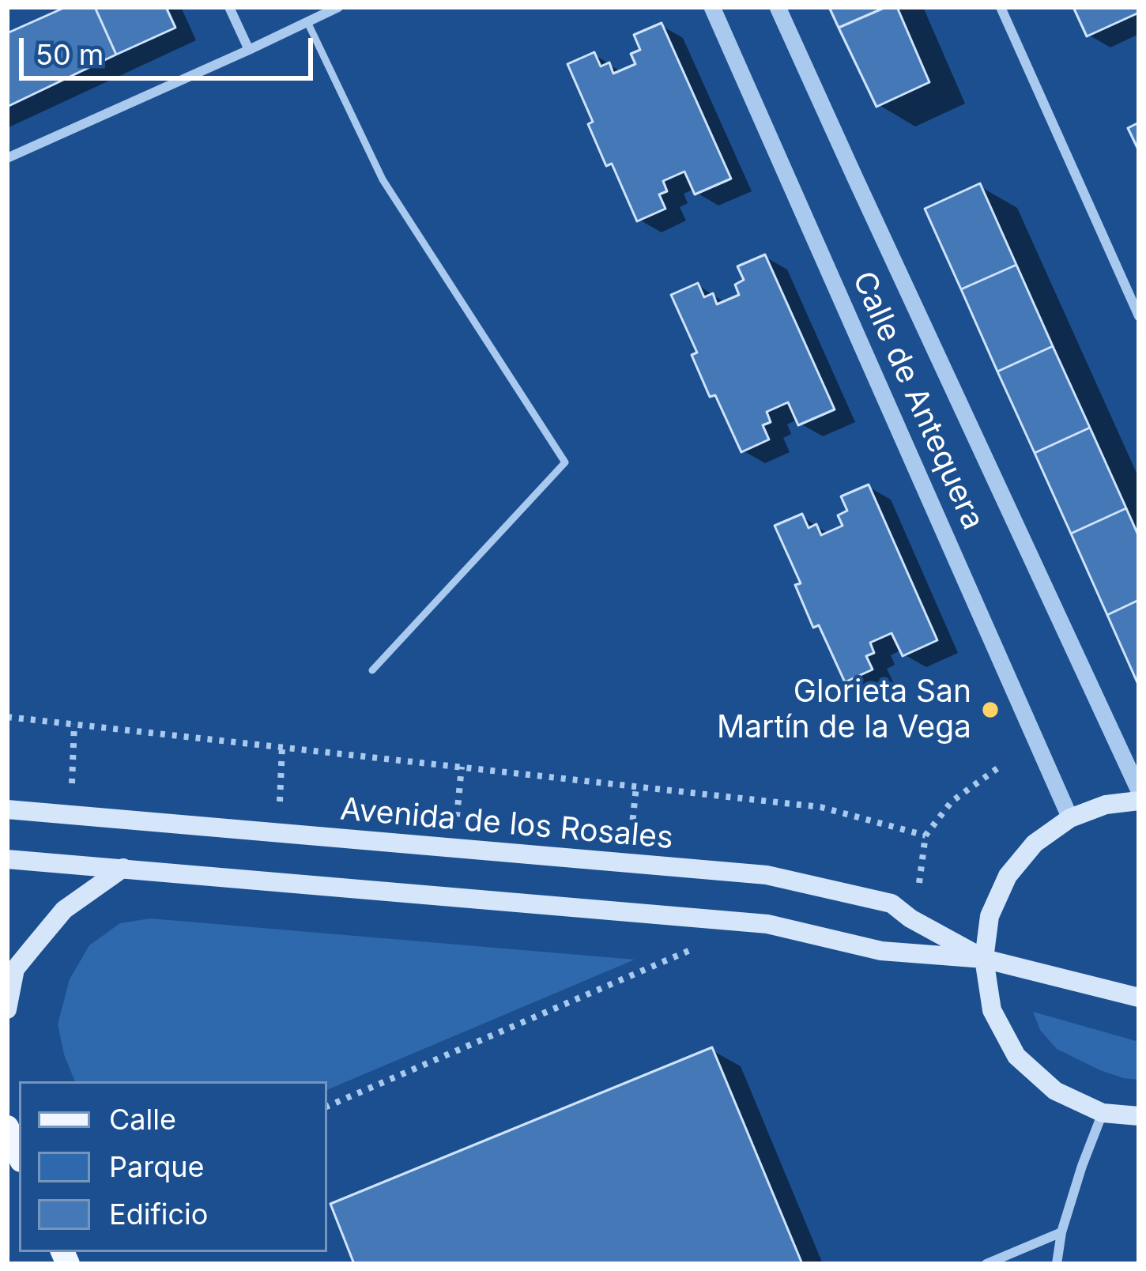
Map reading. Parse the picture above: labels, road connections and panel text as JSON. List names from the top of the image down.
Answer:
{
  "streets": {
    "main road": ["Avenida de los Rosales"],
    "street": ["Calle de Antequera"]
  },
  "places": ["Glorieta San Martín de la Vega"],
  "legend": ["Calle", "Parque", "Edificio"],
  "scale_bar": "50 m"
}
